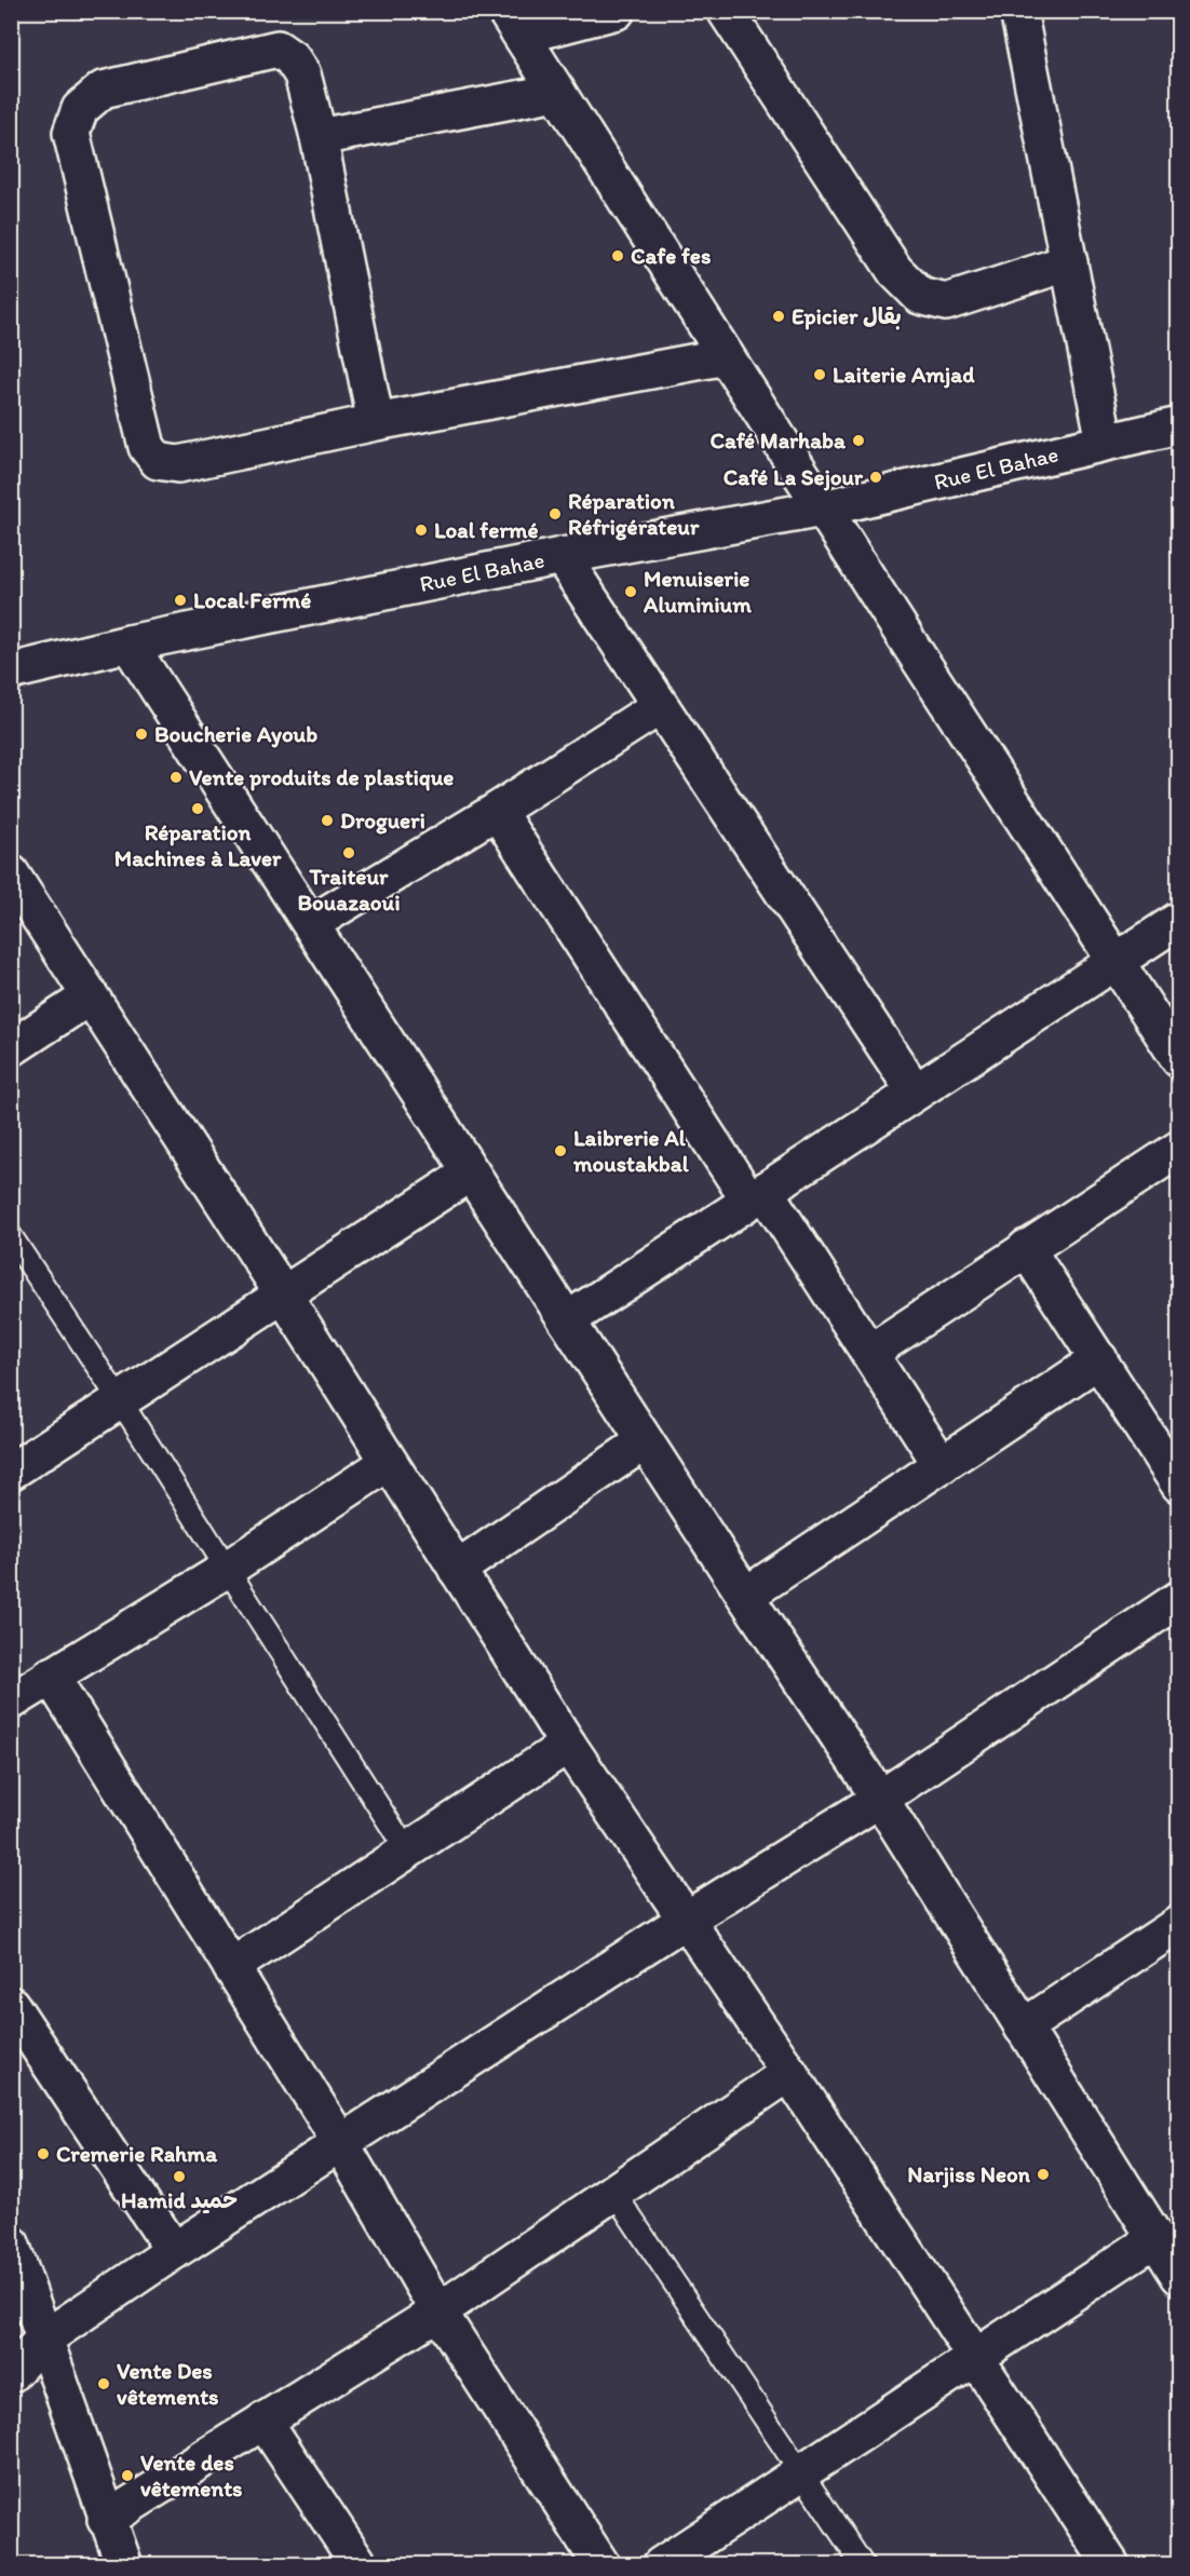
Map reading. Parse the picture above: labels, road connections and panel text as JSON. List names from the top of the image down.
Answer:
{
  "streets": {
    "street": ["Rue El Bahae"]
  },
  "places": [
    "Cafe fes",
    "Epicier بقال",
    "Laiterie Amjad",
    "Café Marhaba",
    "Café La Sejour",
    "Réparation Réfrigérateur",
    "Loal fermé",
    "Menuiserie Aluminium",
    "Local Fermé",
    "Boucherie Ayoub",
    "Vente produits de plastique",
    "Réparation Machines à Laver",
    "Drogueri",
    "Traiteur Bouazaoui",
    "Laibrerie Al moustakbal",
    "Cremerie Rahma",
    "Narjiss Neon",
    "Hamid حميد",
    "Vente Des vêtements",
    "Vente des vêtements"
  ]
}
